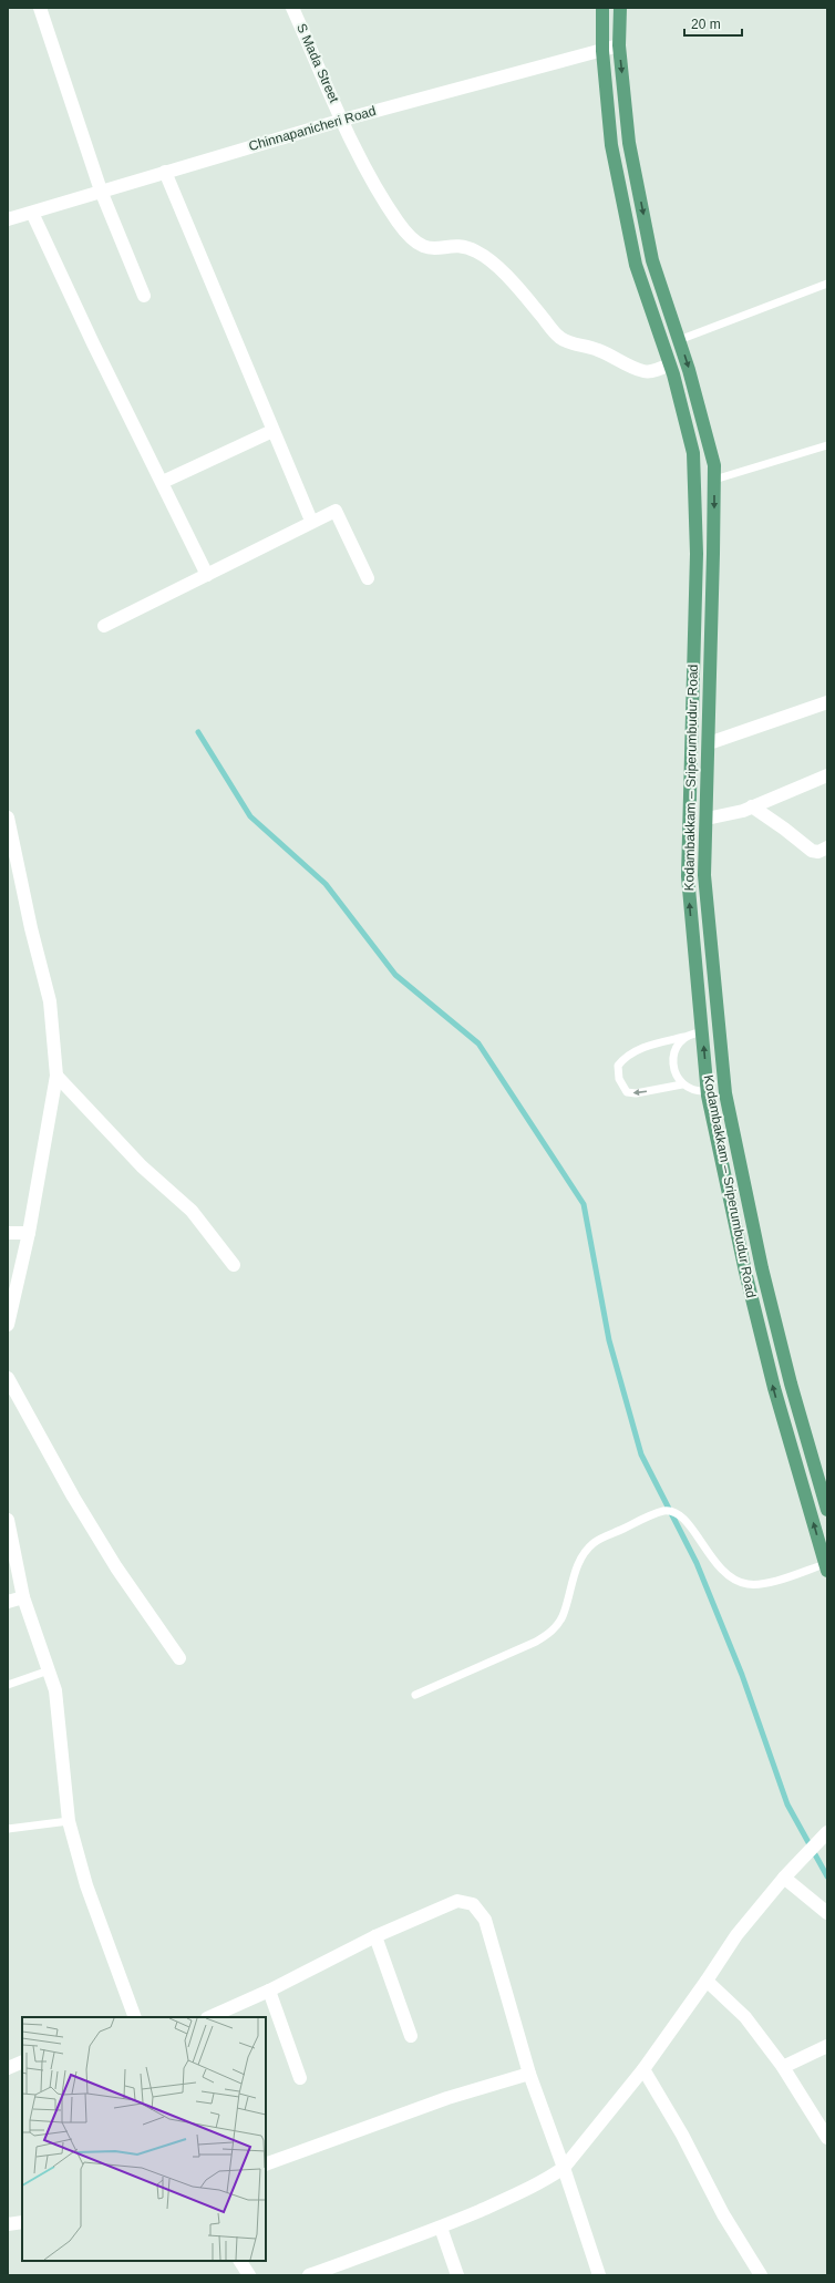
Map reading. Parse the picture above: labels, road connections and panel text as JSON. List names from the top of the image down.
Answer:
{
  "streets": {
    "main road": ["Kodambakkam – Sriperumbudur Road"],
    "street": ["S Mada Street", "Chinnapanicheri Road"]
  },
  "crossings": [
    ["S Mada Street", "Chinnapanicheri Road"],
    ["S Mada Street", "Kodambakkam – Sriperumbudur Road"],
    ["Chinnapanicheri Road", "Kodambakkam – Sriperumbudur Road"]
  ],
  "scale_bar": "20 m"
}
